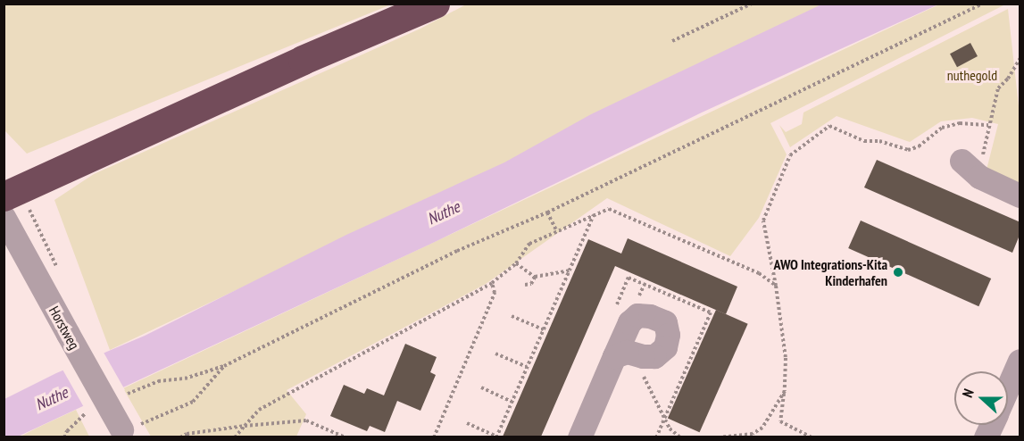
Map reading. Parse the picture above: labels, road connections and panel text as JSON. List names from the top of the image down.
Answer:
{
  "streets": {
    "street": ["Horstweg"]
  },
  "water": ["Nuthe"],
  "parks": ["nuthegold"],
  "places": ["AWO Integrations-Kita Kinderhafen"],
  "north": "left"
}
